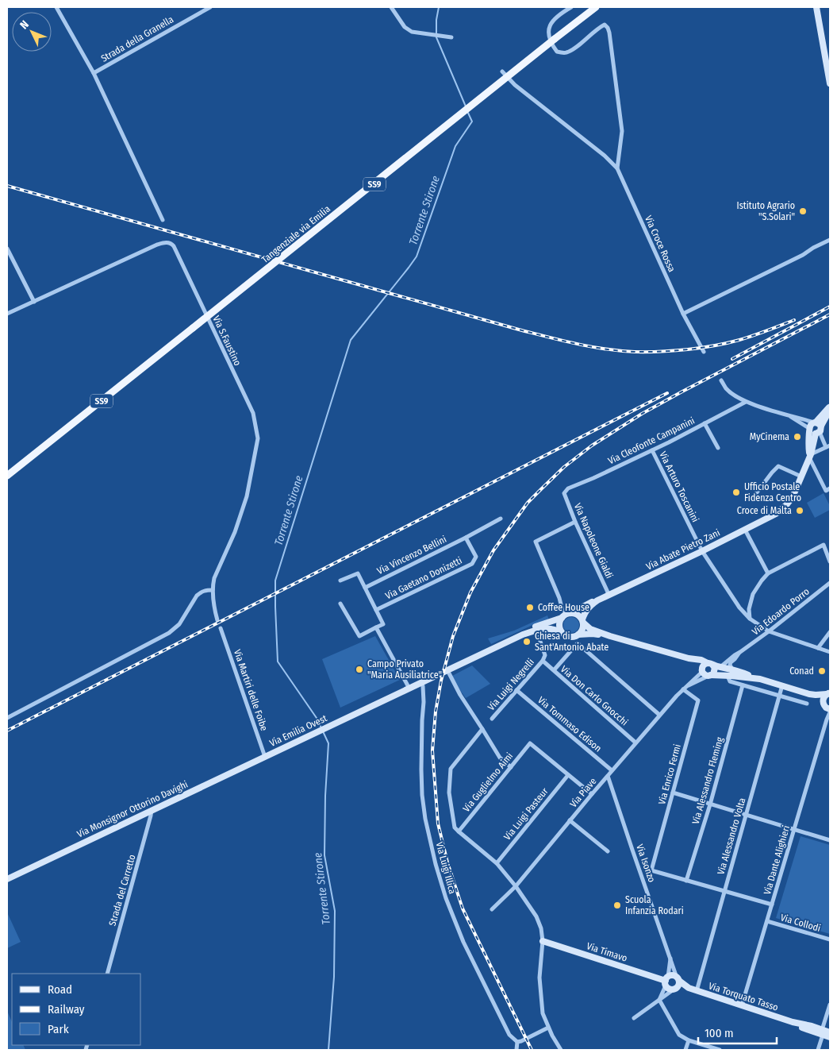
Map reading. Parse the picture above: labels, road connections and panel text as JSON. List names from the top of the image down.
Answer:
{
  "streets": {
    "main road": [
      "SS9",
      "Tangenziale via Emilia",
      "Via Abate Pietro Zani",
      "Via Emilia Ovest",
      "Via Monsignor Ottorino Davighi",
      "Via Timavo",
      "Via Torquato Tasso"
    ],
    "street": [
      "Strada della Granella",
      "Via Croce Rossa",
      "Via S.Faustino",
      "Via Cleofonte Campanini",
      "Via Arturo Toscanini",
      "Via Napoleone Gialdi",
      "Via Vincenzo Bellini",
      "Via Gaetano Donizetti",
      "Via Edoardo Porro",
      "Via Luigi Negrelli",
      "Via Martiri delle Foibe",
      "Via Don Carlo Gnocchi",
      "Via Tommaso Edison",
      "Via Enrico Fermi",
      "Via Alessandro Fleming",
      "Via Guglielmo Aimi",
      "Via Piave",
      "Via Luigi Pasteur",
      "Via Alessandro Volta",
      "Via Dante Alighieri",
      "Via Isonzo",
      "Via Luigi Illica",
      "Strada del Carretto",
      "Via Collodi"
    ]
  },
  "crossings": [
    ["Via Cleofonte Campanini", "Via Arturo Toscanini"],
    ["Via Cleofonte Campanini", "Via Napoleone Gialdi"],
    ["Via Arturo Toscanini", "Via Abate Pietro Zani"],
    ["Via Arturo Toscanini", "Via Edoardo Porro"],
    ["Via Napoleone Gialdi", "Via Abate Pietro Zani"],
    ["Via Vincenzo Bellini", "Via Gaetano Donizetti"],
    ["Via Luigi Negrelli", "Via Don Carlo Gnocchi"],
    ["Via Luigi Negrelli", "Via Tommaso Edison"],
    ["Via Martiri delle Foibe", "Via Emilia Ovest"],
    ["Via Martiri delle Foibe", "Via Monsignor Ottorino Davighi"],
    ["Via Don Carlo Gnocchi", "Via Piave"],
    ["Via Tommaso Edison", "Via Piave"],
    ["Via Emilia Ovest", "Via Monsignor Ottorino Davighi"],
    ["Via Enrico Fermi", "Via Alessandro Fleming"],
    ["Via Enrico Fermi", "Via Piave"],
    ["Via Guglielmo Aimi", "Via Luigi Pasteur"],
    ["Via Piave", "Via Isonzo"],
    ["Via Monsignor Ottorino Davighi", "Strada del Carretto"],
    ["Via Alessandro Volta", "Via Torquato Tasso"],
    ["Via Dante Alighieri", "Via Collodi"],
    ["Via Dante Alighieri", "Via Torquato Tasso"],
    ["Via Isonzo", "Via Timavo"],
    ["Via Isonzo", "Via Torquato Tasso"],
    ["Via Timavo", "Via Torquato Tasso"]
  ],
  "water": ["Torrente Stirone"],
  "places": [
    "Istituto Agrario \"S.Solari\"",
    "MyCinema",
    "Ufficio Postale Fidenza Centro",
    "Croce di Malta",
    "Coffee House",
    "Chiesa di Sant'Antonio Abate",
    "Campo Privato \"Maria Ausiliatrice\"",
    "Conad",
    "Scuola Infanzia Rodari"
  ],
  "legend": ["Road", "Railway", "Park"],
  "scale_bar": "100 m",
  "north": "top left"
}
